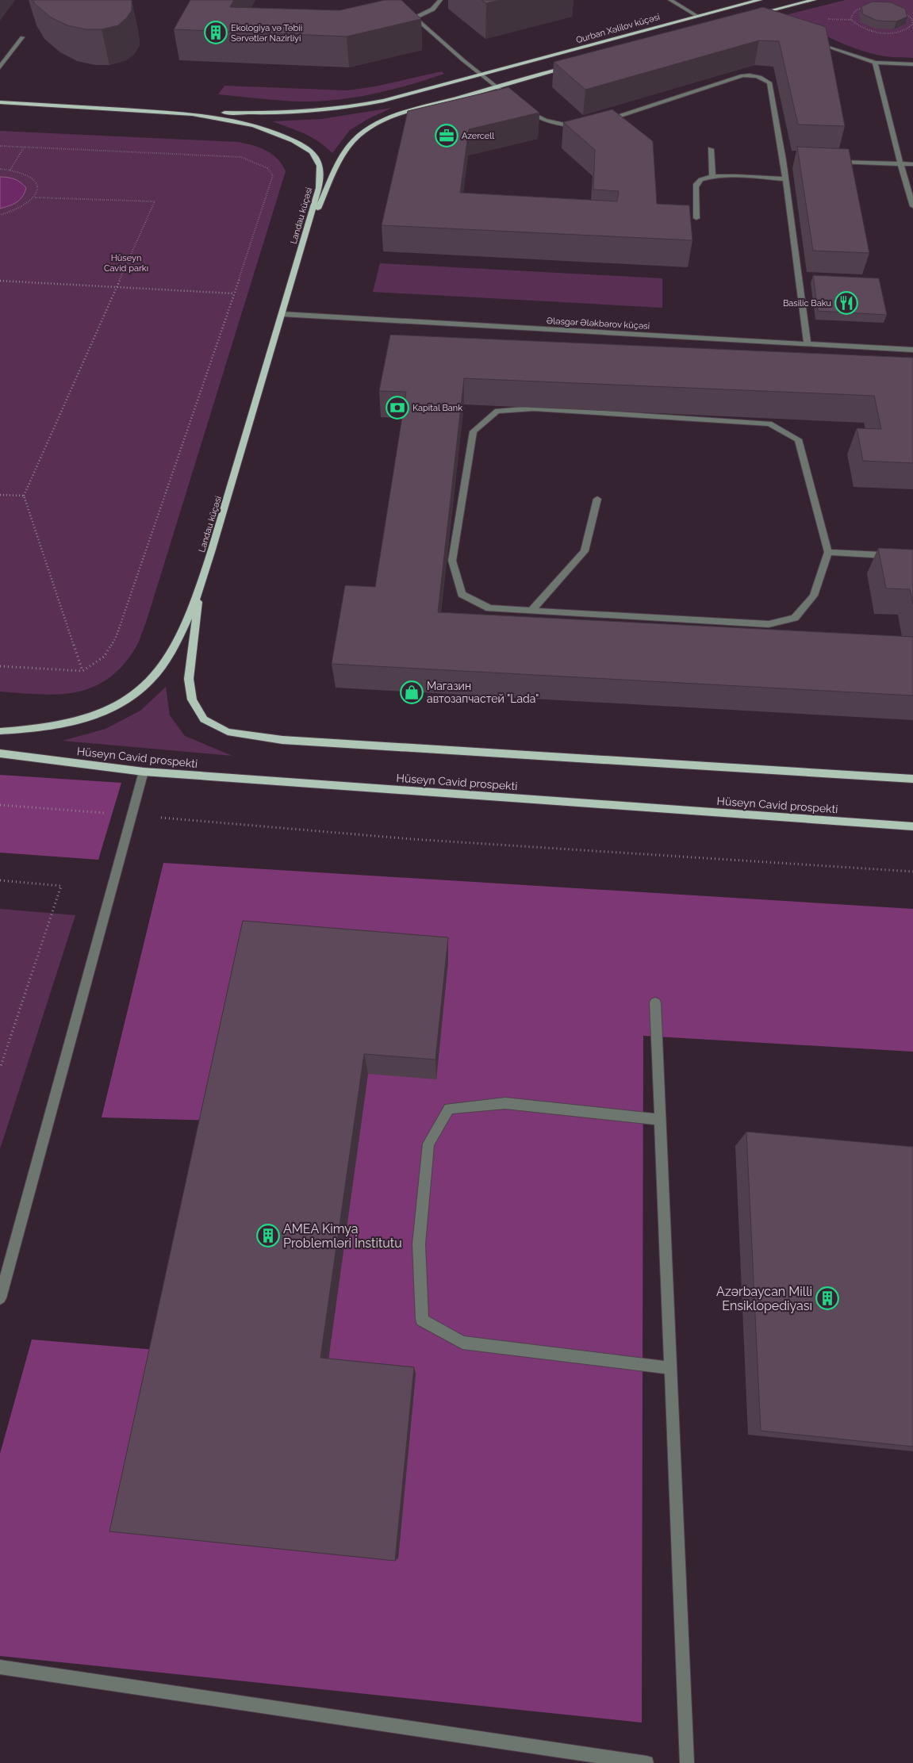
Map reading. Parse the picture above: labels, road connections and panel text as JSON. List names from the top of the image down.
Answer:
{
  "streets": {
    "main road": ["Qurban Xəlilov küçəsi", "Landau küçəsi", "Hüseyn Cavid prospekti"],
    "street": ["Ələsgər Ələkbərov küçəsi"]
  },
  "crossings": [
    ["Qurban Xəlilov küçəsi", "Landau küçəsi"],
    ["Landau küçəsi", "Ələsgər Ələkbərov küçəsi"]
  ],
  "parks": ["Hüseyn Cavid parkı"],
  "places": {
    "building": ["Ekologiya və Təbii Sərvətlər Nazirliyi", "AMEA Kimya Problemləri İnstitutu", "Azərbaycan Milli Ensiklopediyası"],
    "office": ["Azercell"],
    "restaurant": ["Basilic Baku"],
    "bank": ["Kapital Bank"],
    "shop": ["Магазин автозапчастей \"Lada\""]
  }
}
